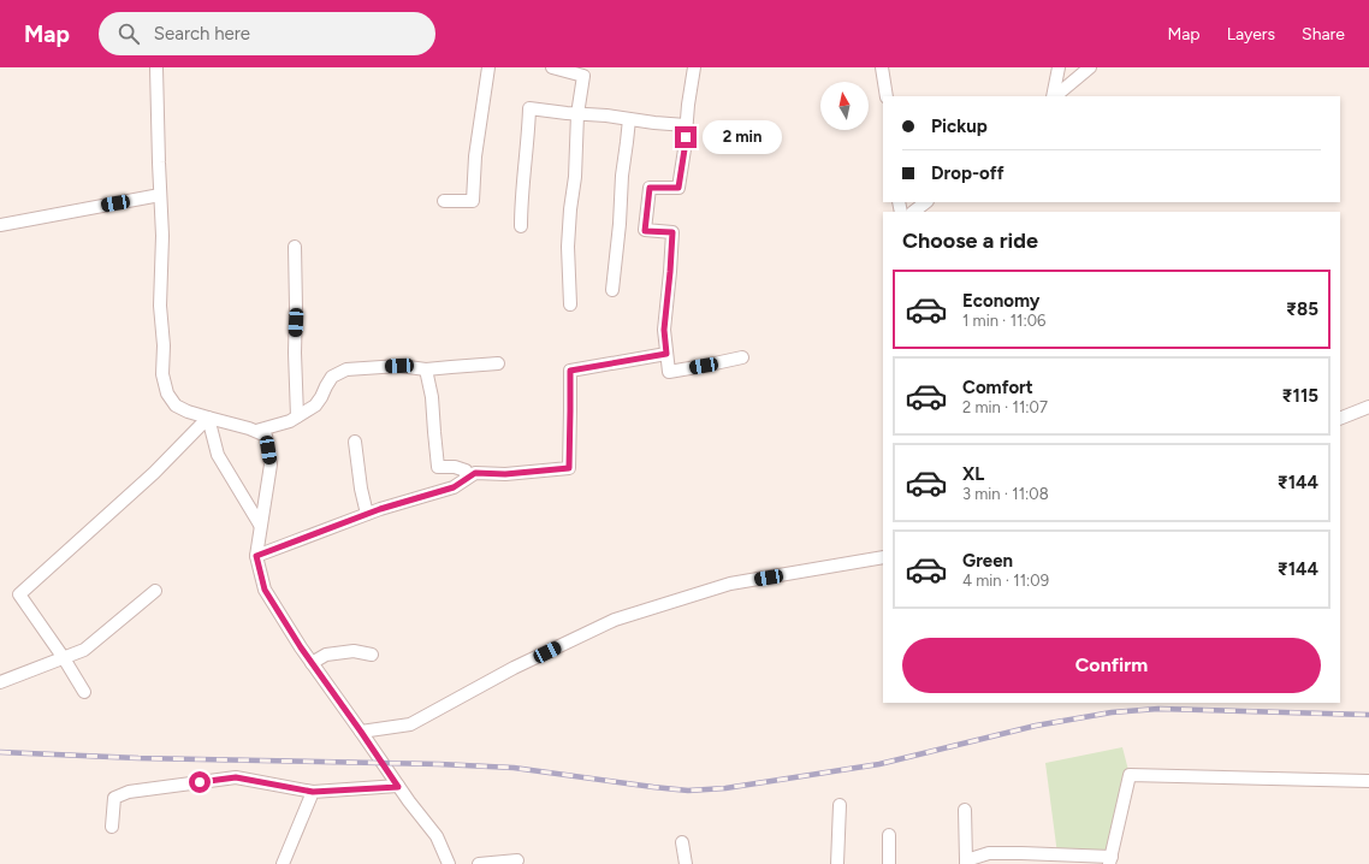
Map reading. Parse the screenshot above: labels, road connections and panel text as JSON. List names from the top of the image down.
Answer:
{
  "north": "top",
  "page": {
    "header": "Map",
    "search": "Search here",
    "nav": ["Map", "Layers", "Share"],
    "banner": ["Pickup", "Drop-off"],
    "bubble": "2 min",
    "heading": "Choose a ride",
    "list": [
      {
        "name": "Economy",
        "note": "1 min · 11:06",
        "value": "₹85"
      },
      {
        "name": "Comfort",
        "note": "2 min · 11:07",
        "value": "₹115"
      },
      {
        "name": "XL",
        "note": "3 min · 11:08",
        "value": "₹144"
      },
      {
        "name": "Green",
        "note": "4 min · 11:09",
        "value": "₹144"
      }
    ],
    "buttons": "Confirm"
  }
}
